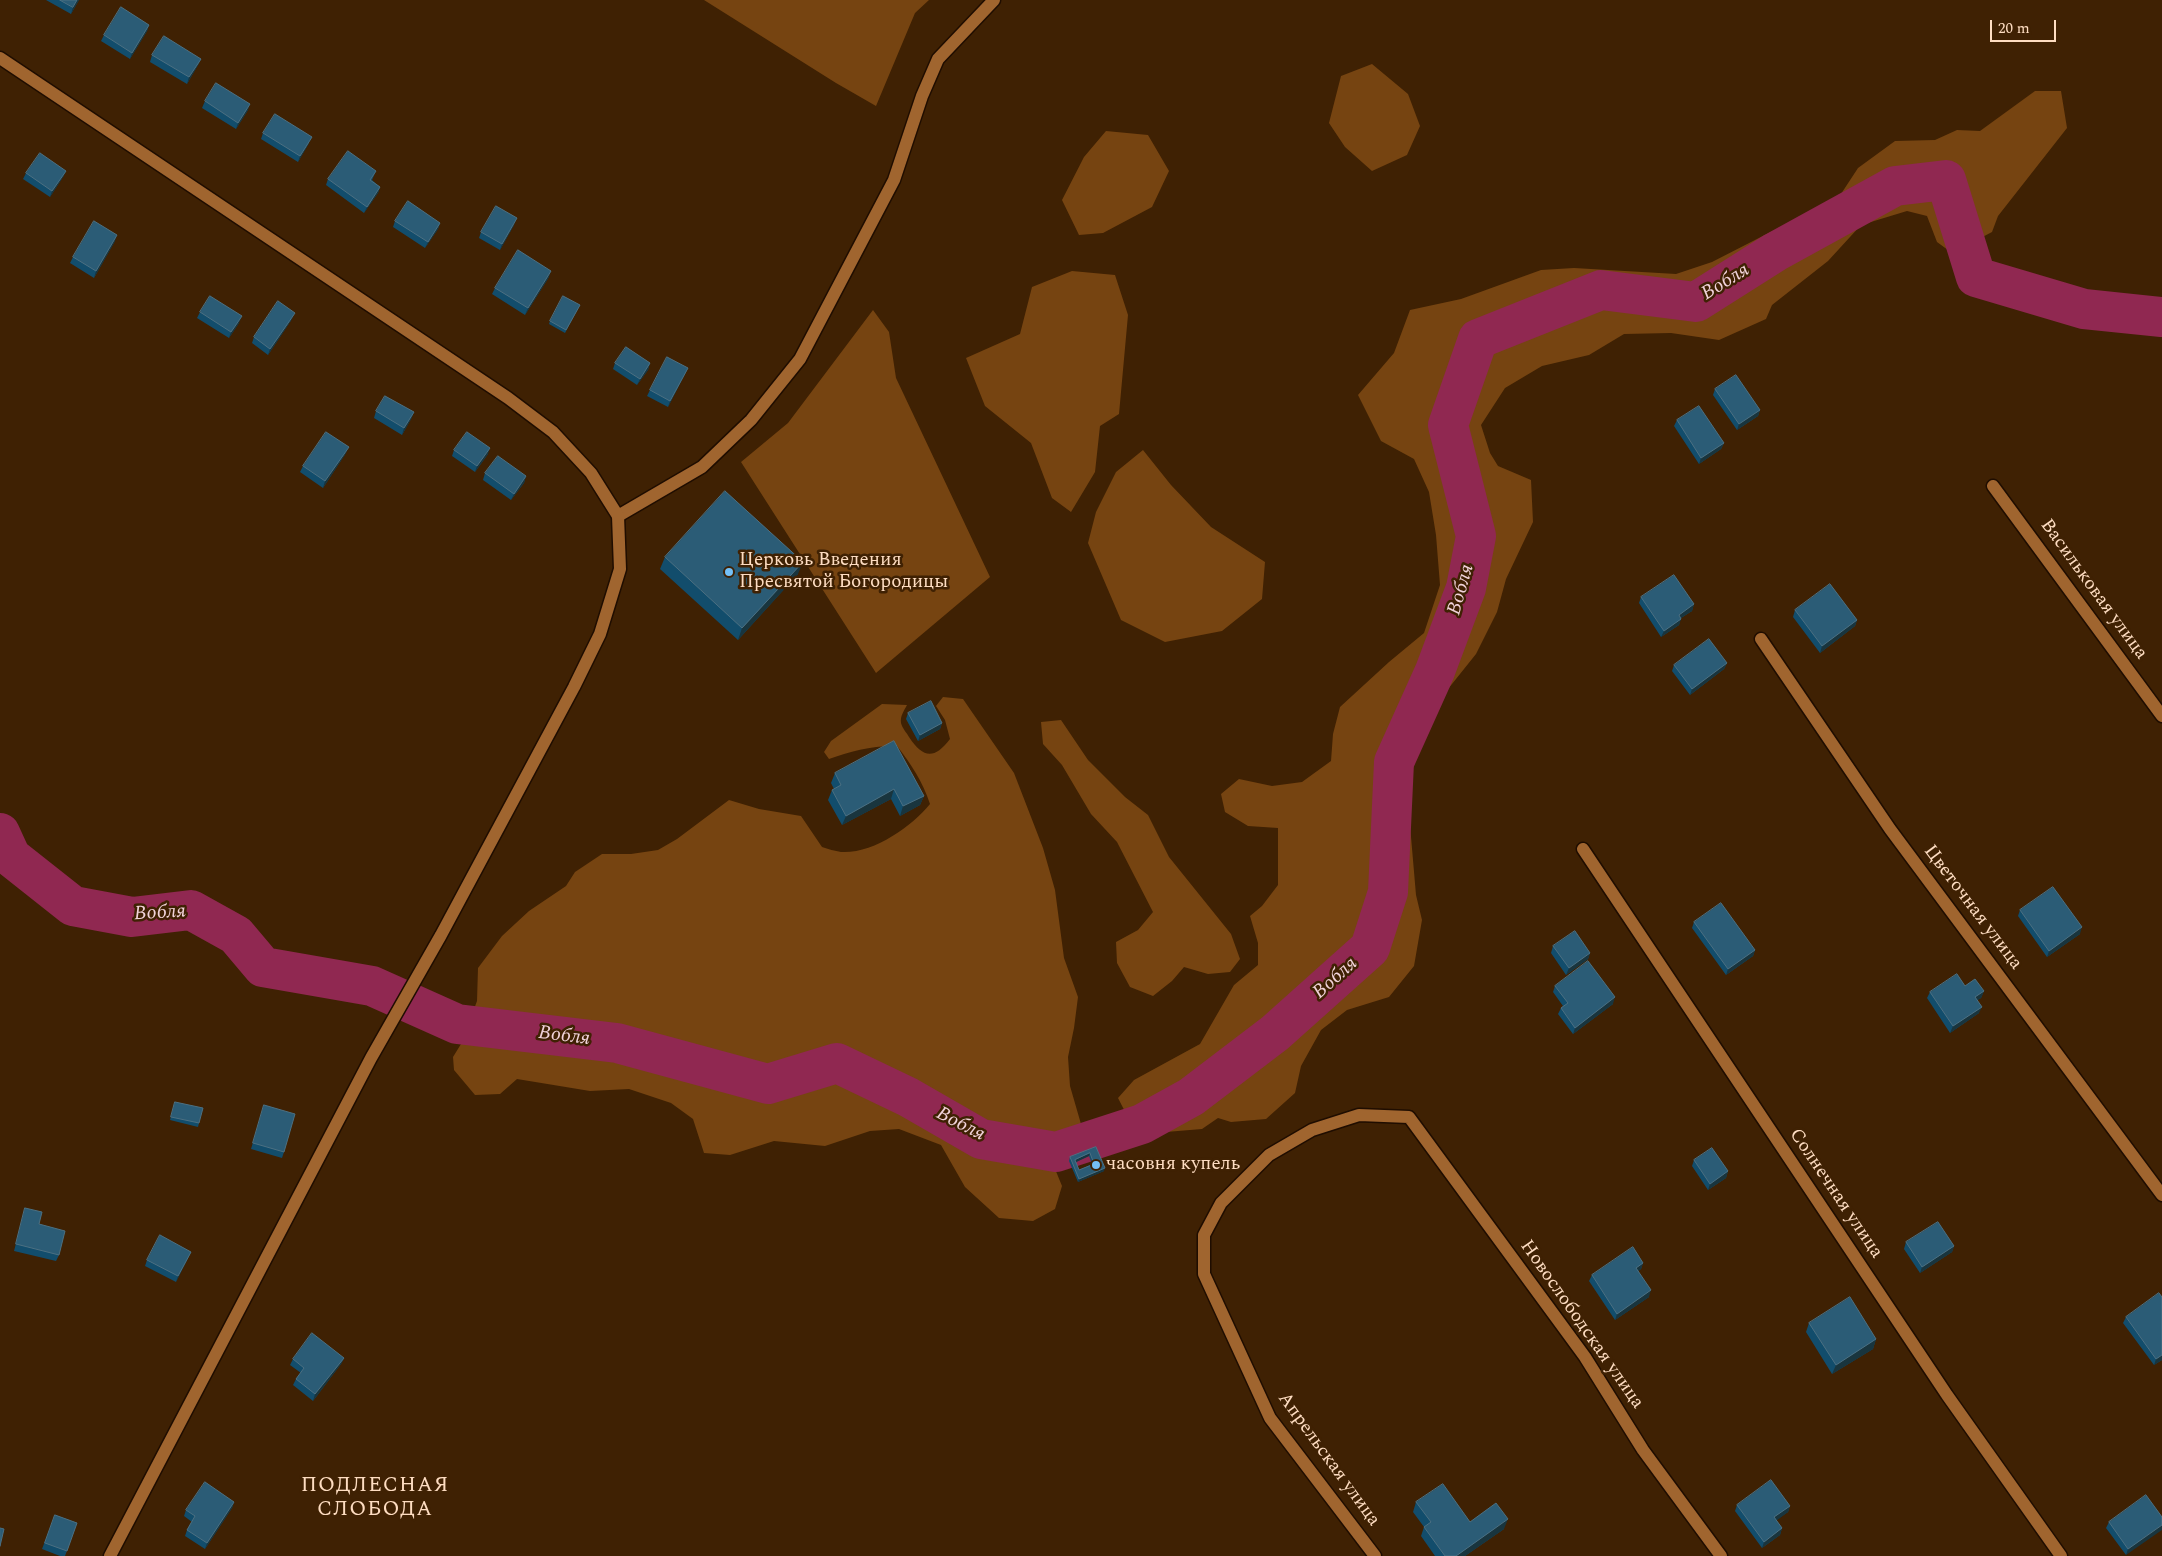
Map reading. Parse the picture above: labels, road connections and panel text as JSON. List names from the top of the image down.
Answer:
{
  "streets": {
    "street": [
      "Васильковая улица",
      "Цветочная улица",
      "Солнечная улица",
      "Новослободская улица",
      "Апрельская улица"
    ]
  },
  "crossings": [
    ["Новослободская улица", "Апрельская улица"]
  ],
  "districts": ["ПОДЛЕСНАЯ СЛОБОДА"],
  "water": ["Вобля"],
  "places": ["Церковь Введения Пресвятой Богородицы", "часовня купель"],
  "scale_bar": "20 m"
}
